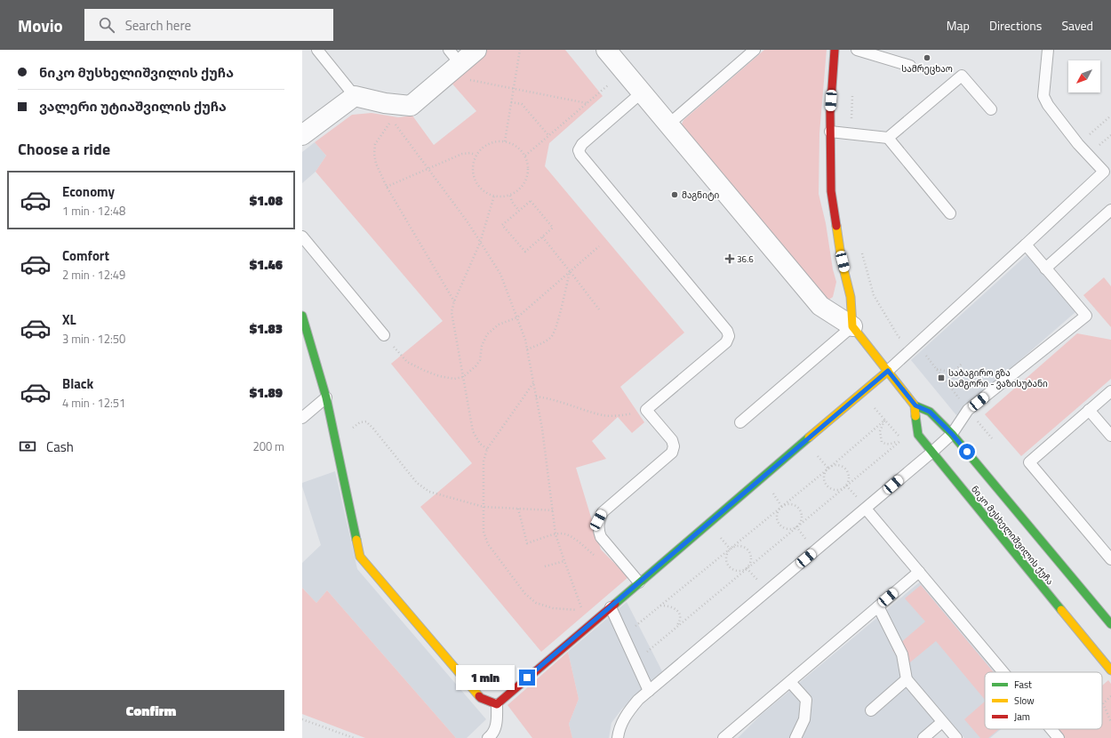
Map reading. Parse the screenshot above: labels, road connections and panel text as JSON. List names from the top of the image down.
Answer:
{
  "streets": {
    "street": ["ნიკო მუსხელიშვილის ქუჩა"]
  },
  "places": {
    "other": ["სამრეცხაო", "მაგნიტი"],
    "health": ["36.6"],
    "transit": ["საბაგირო გზა სამგორი - ვაზისუბანი"]
  },
  "legend": ["Fast", "Slow", "Jam"],
  "north": "bottom left",
  "page": {
    "header": "Movio",
    "search": "Search here",
    "nav": ["Map", "Directions", "Saved"],
    "banner": ["ნიკო მუსხელიშვილის ქუჩა", "ვალერი უტიაშვილის ქუჩა"],
    "heading": "Choose a ride",
    "list": [
      {
        "name": "Economy",
        "note": "1 min · 12:48",
        "value": "$1.08"
      },
      {
        "name": "Comfort",
        "note": "2 min · 12:49",
        "value": "$1.46"
      },
      {
        "name": "XL",
        "note": "3 min · 12:50",
        "value": "$1.83"
      },
      {
        "name": "Black",
        "note": "4 min · 12:51",
        "value": "$1.89"
      }
    ],
    "pay": ["Cash", "200 m"],
    "bubble": "1 min",
    "buttons": "Confirm"
  }
}
